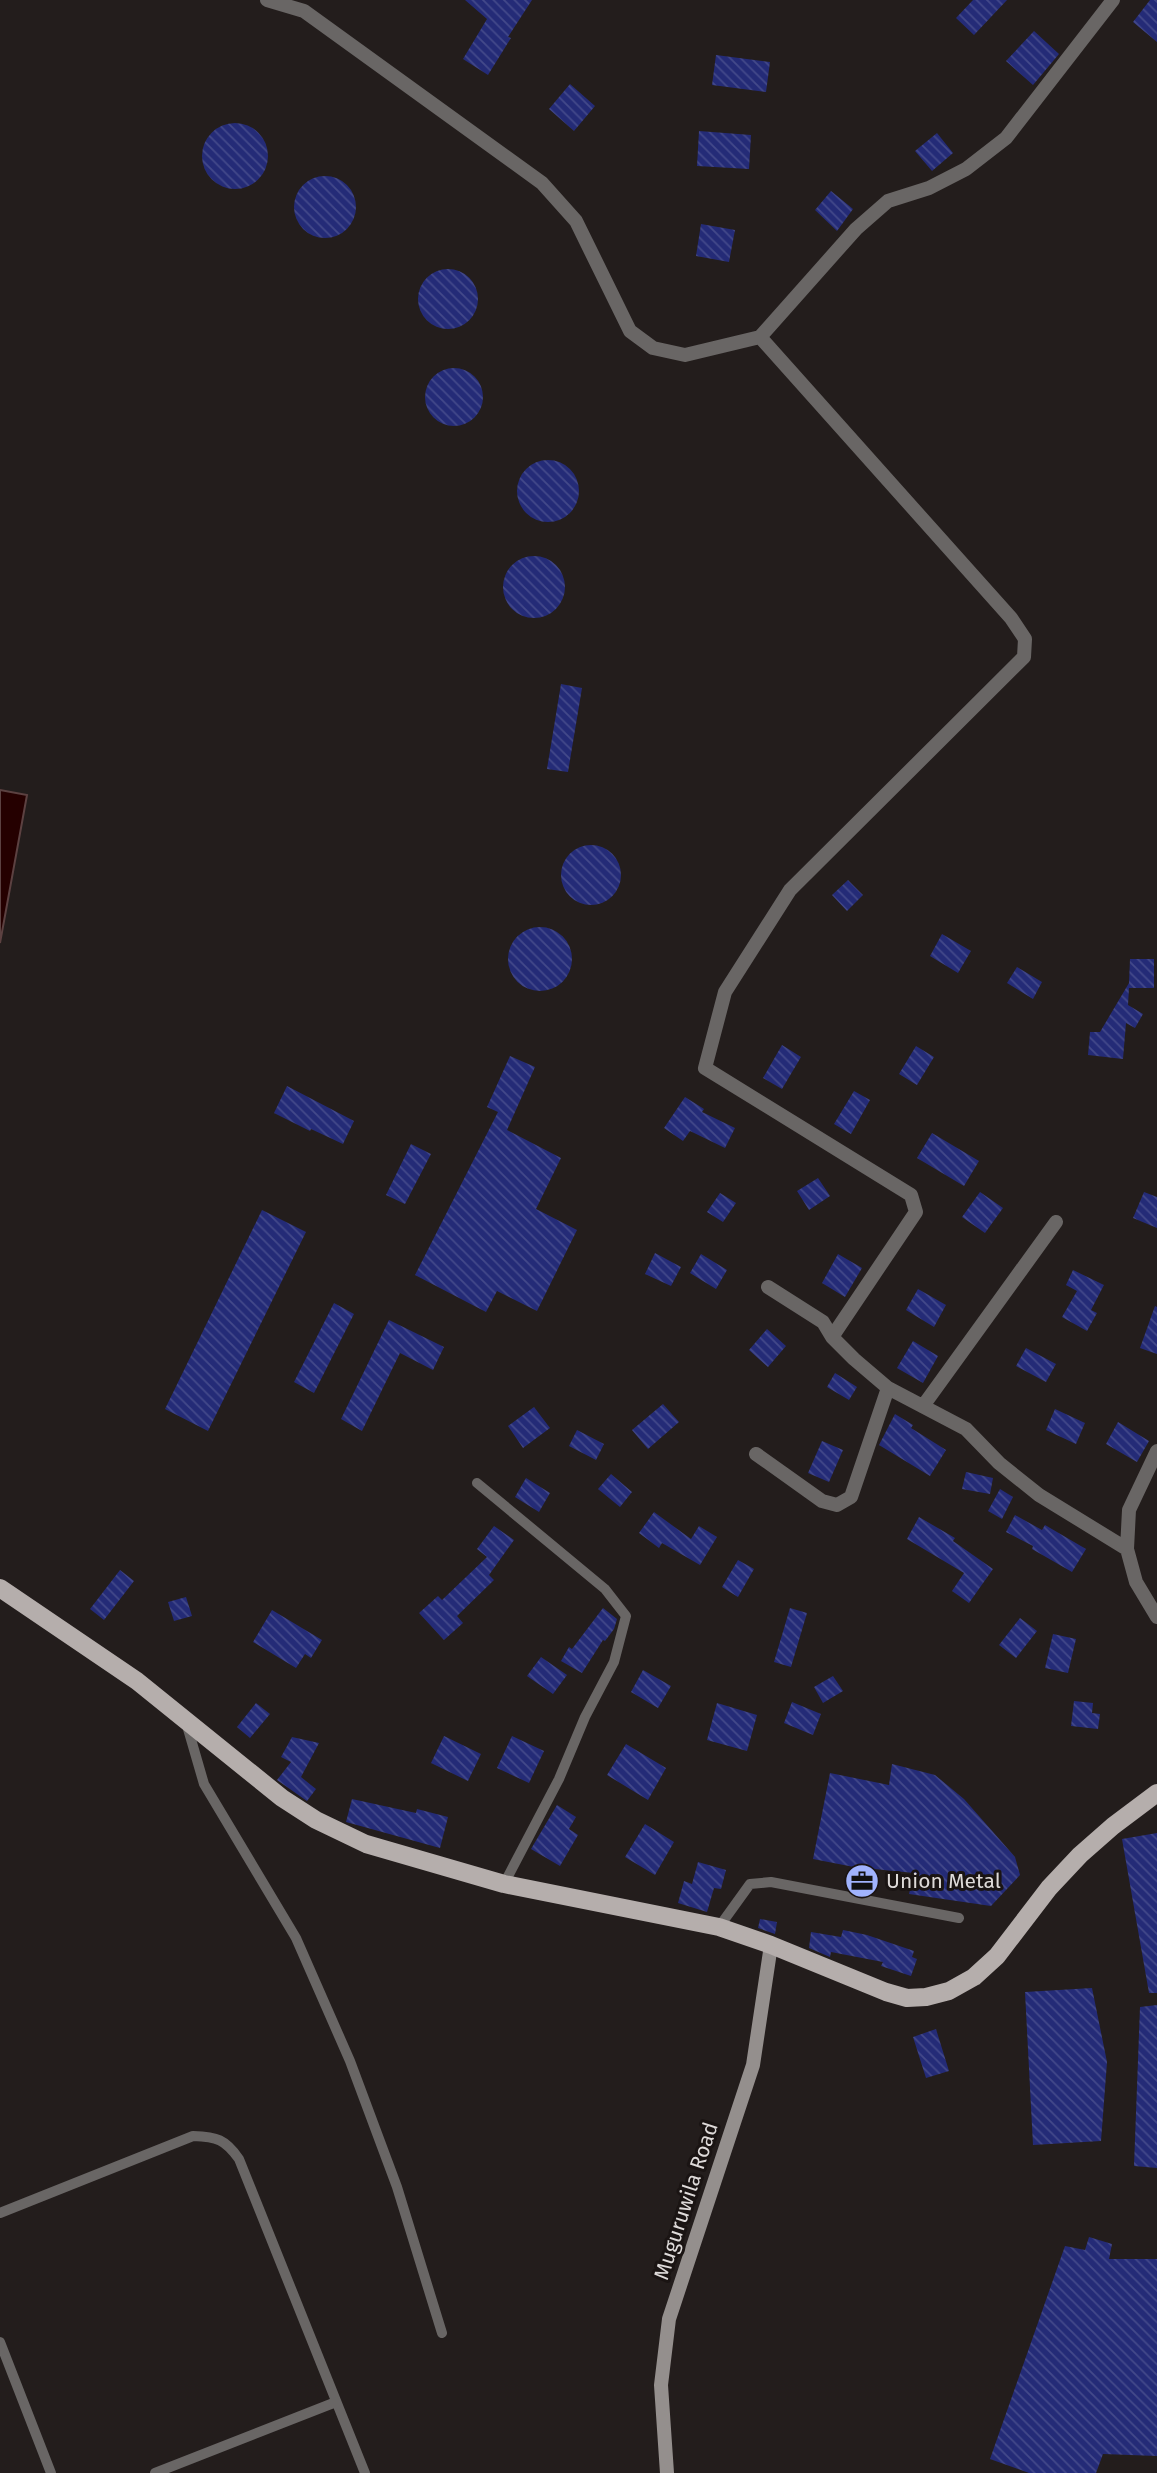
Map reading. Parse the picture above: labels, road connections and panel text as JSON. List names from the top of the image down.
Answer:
{
  "streets": {
    "street": ["Muguruwila Road"]
  },
  "places": {
    "office": ["Union Metal"]
  }
}
